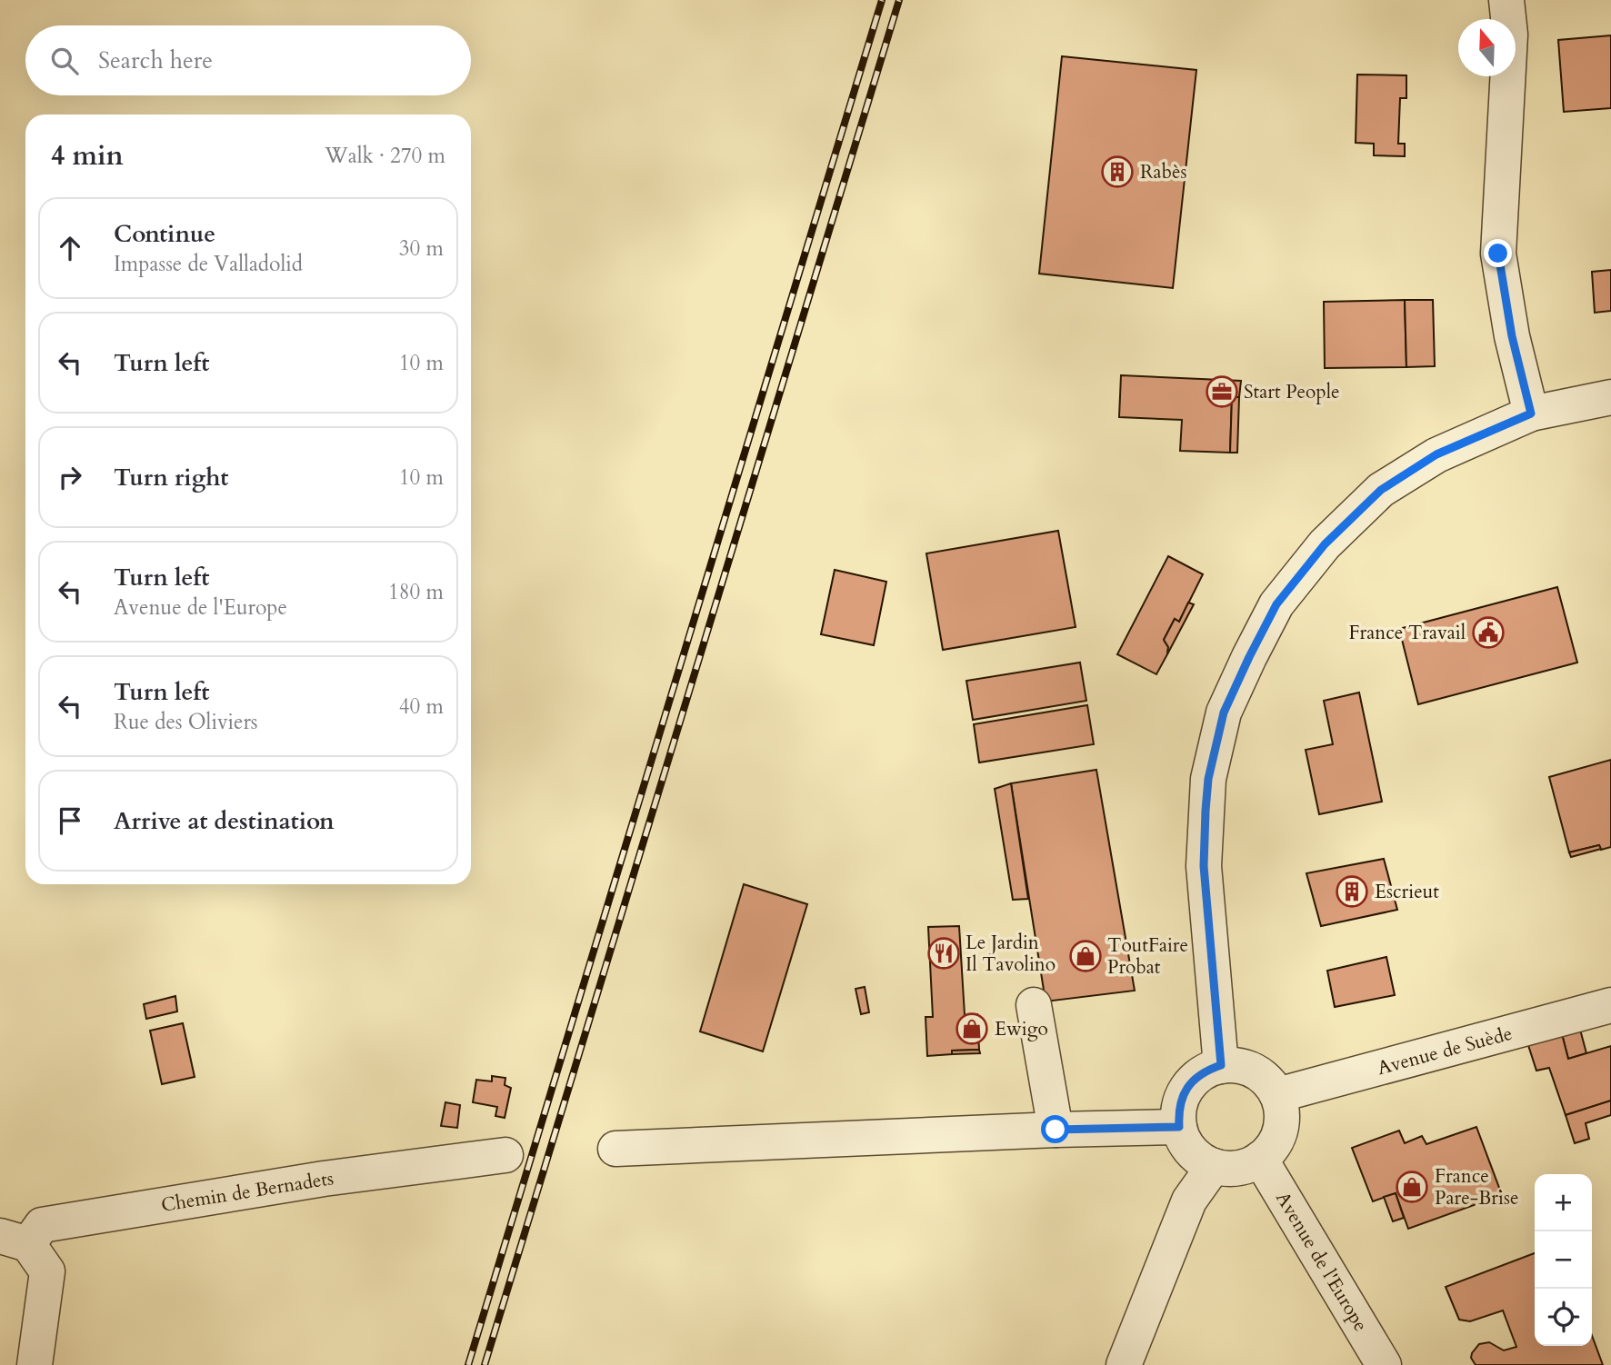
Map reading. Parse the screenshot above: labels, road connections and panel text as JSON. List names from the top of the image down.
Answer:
{
  "streets": {
    "street": ["Avenue de Suède", "Chemin de Bernadets", "Avenue de l'Europe"]
  },
  "crossings": [
    ["Avenue de Suède", "Avenue de l'Europe"]
  ],
  "places": {
    "building": ["Rabès", "Escrieut"],
    "office": ["Start People"],
    "public building": ["France Travail"],
    "restaurant": ["Le Jardin Il Tavolino"],
    "shop": ["ToutFaire Probat", "Ewigo", "France Pare-Brise"]
  },
  "north": "top",
  "page": {
    "search": "Search here",
    "heading": ["4 min", "Walk · 270 m"],
    "list": [
      ["Continue", "Impasse de Valladolid", "30 m"],
      ["Turn left", "10 m"],
      ["Turn right", "10 m"],
      ["Turn left", "Avenue de l'Europe", "180 m"],
      ["Turn left", "Rue des Oliviers", "40 m"],
      "Arrive at destination"
    ],
    "map_buttons": ["+", "−"]
  }
}
